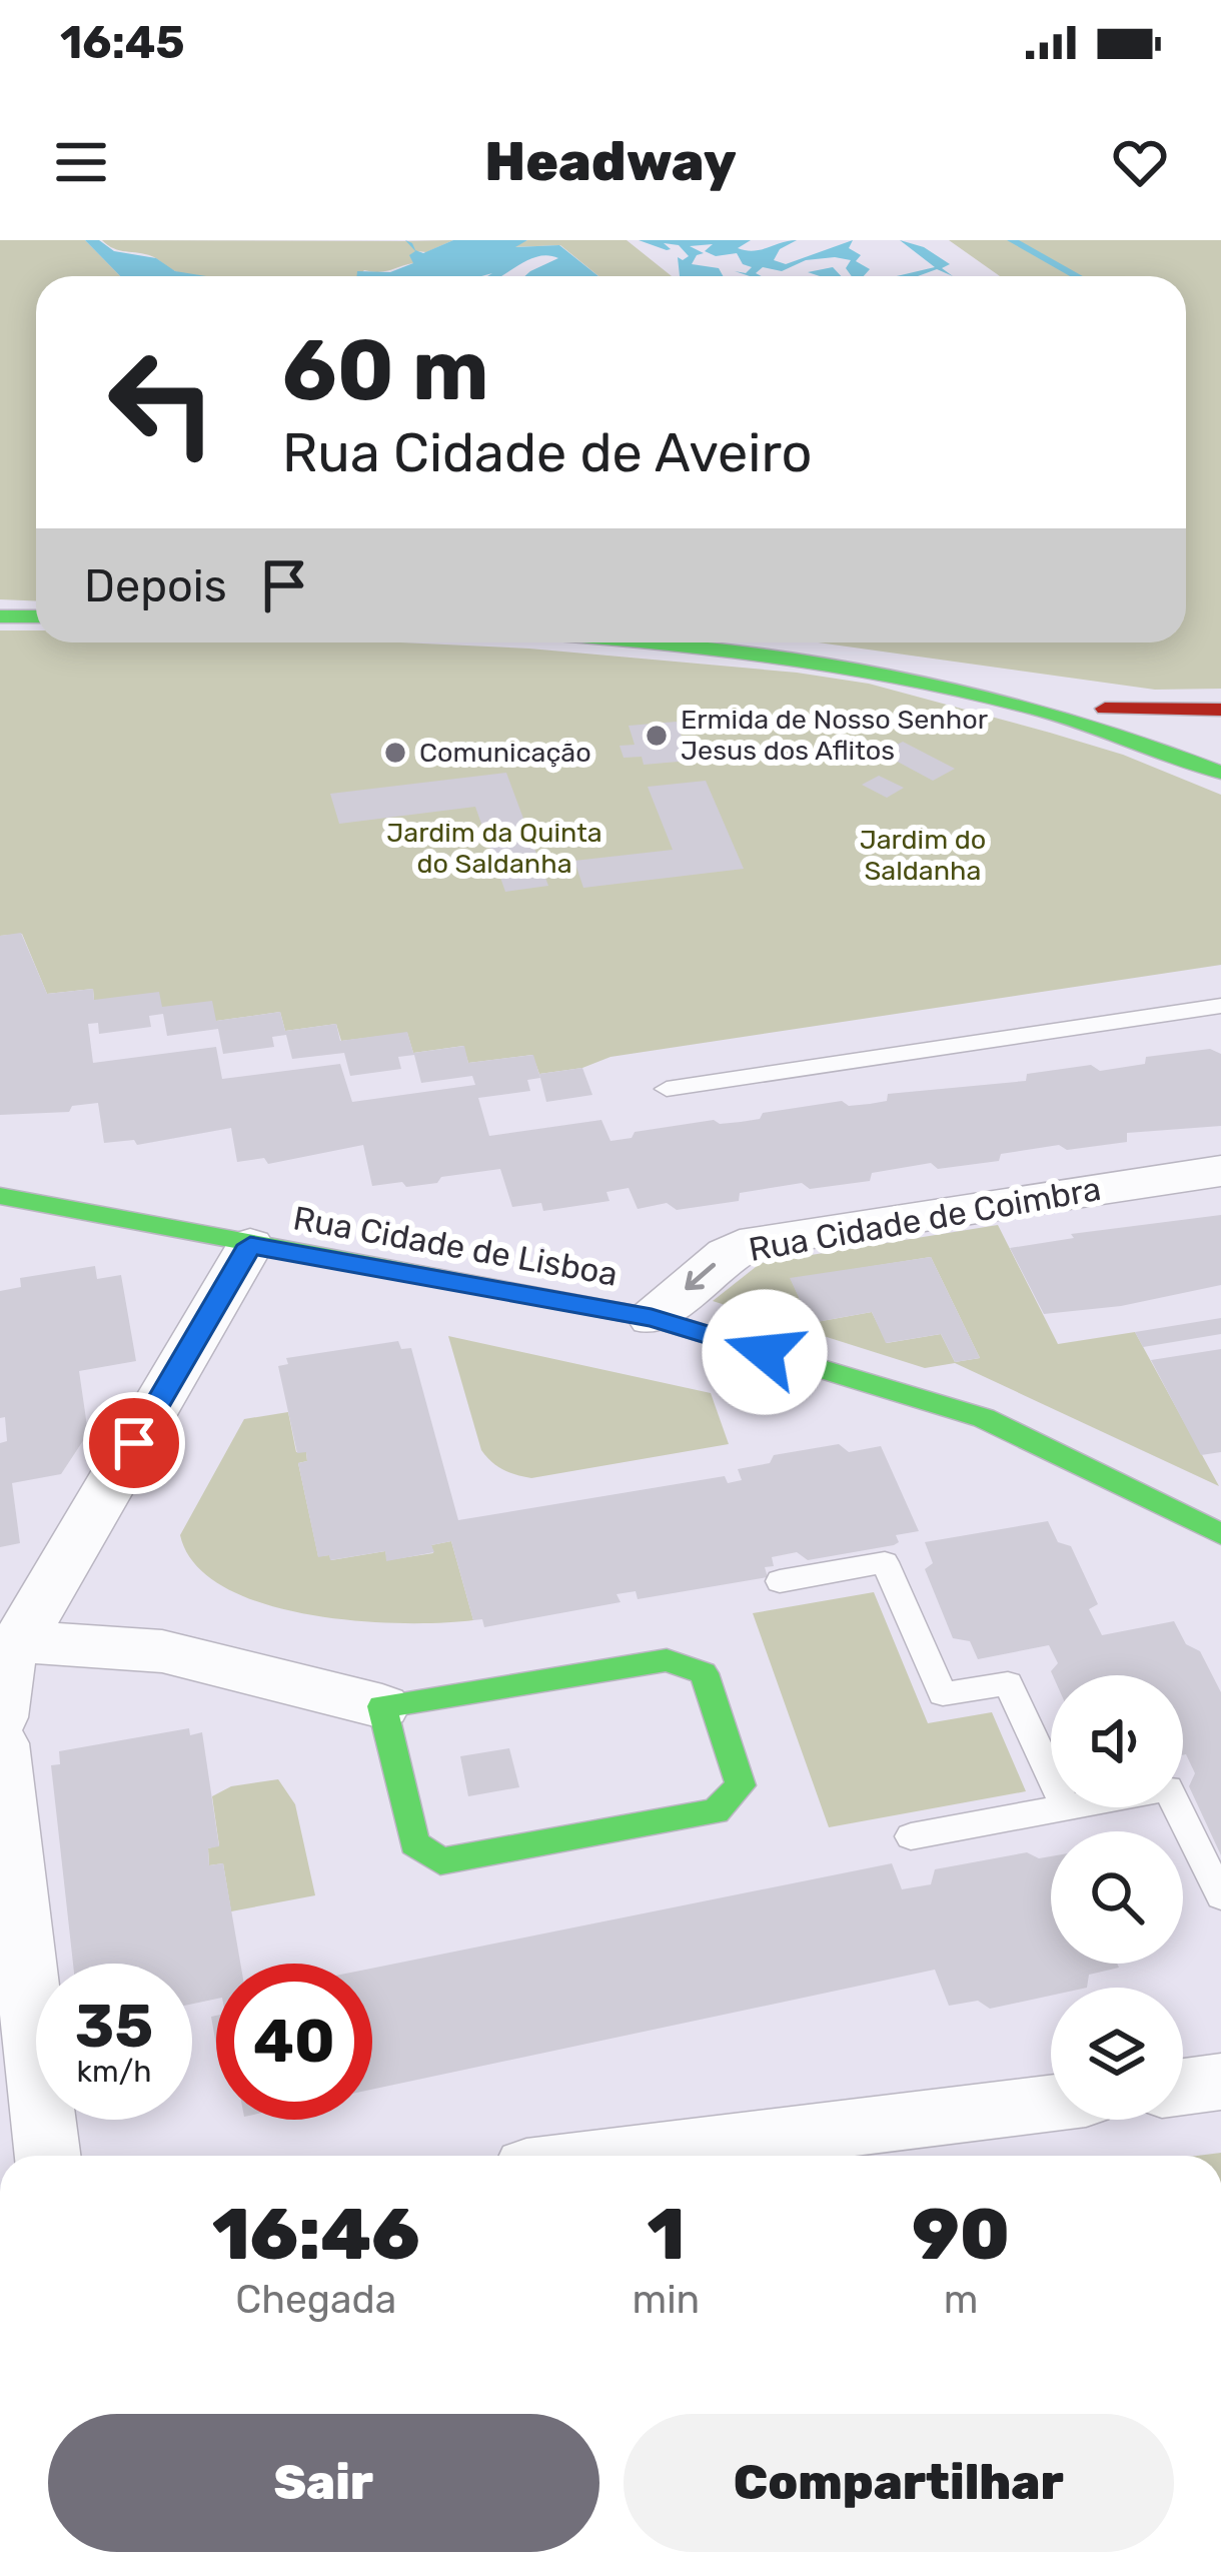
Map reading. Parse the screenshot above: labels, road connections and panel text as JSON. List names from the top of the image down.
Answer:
{
  "streets": {
    "street": ["Rua Cidade de Coimbra", "Rua Cidade de Lisboa"]
  },
  "crossings": [
    ["Rua Cidade de Coimbra", "Rua Cidade de Lisboa"]
  ],
  "one_way": ["Rua Cidade de Coimbra"],
  "parks": ["Jardim da Quinta do Saldanha", "Jardim do Saldanha"],
  "places": ["Ermida de Nosso Senhor Jesus dos Aflitos", "Comunicação"],
  "page": {
    "status": "16:45",
    "header": "Headway",
    "turn": ["60 m", "Rua Cidade de Aveiro"],
    "then": "Depois",
    "speed": "35 km/h",
    "limit": "40",
    "eta": [
      "16:46",
      "Chegada",
      "1",
      "min",
      "90",
      "m"
    ],
    "buttons": ["Sair", "Compartilhar"]
  }
}
